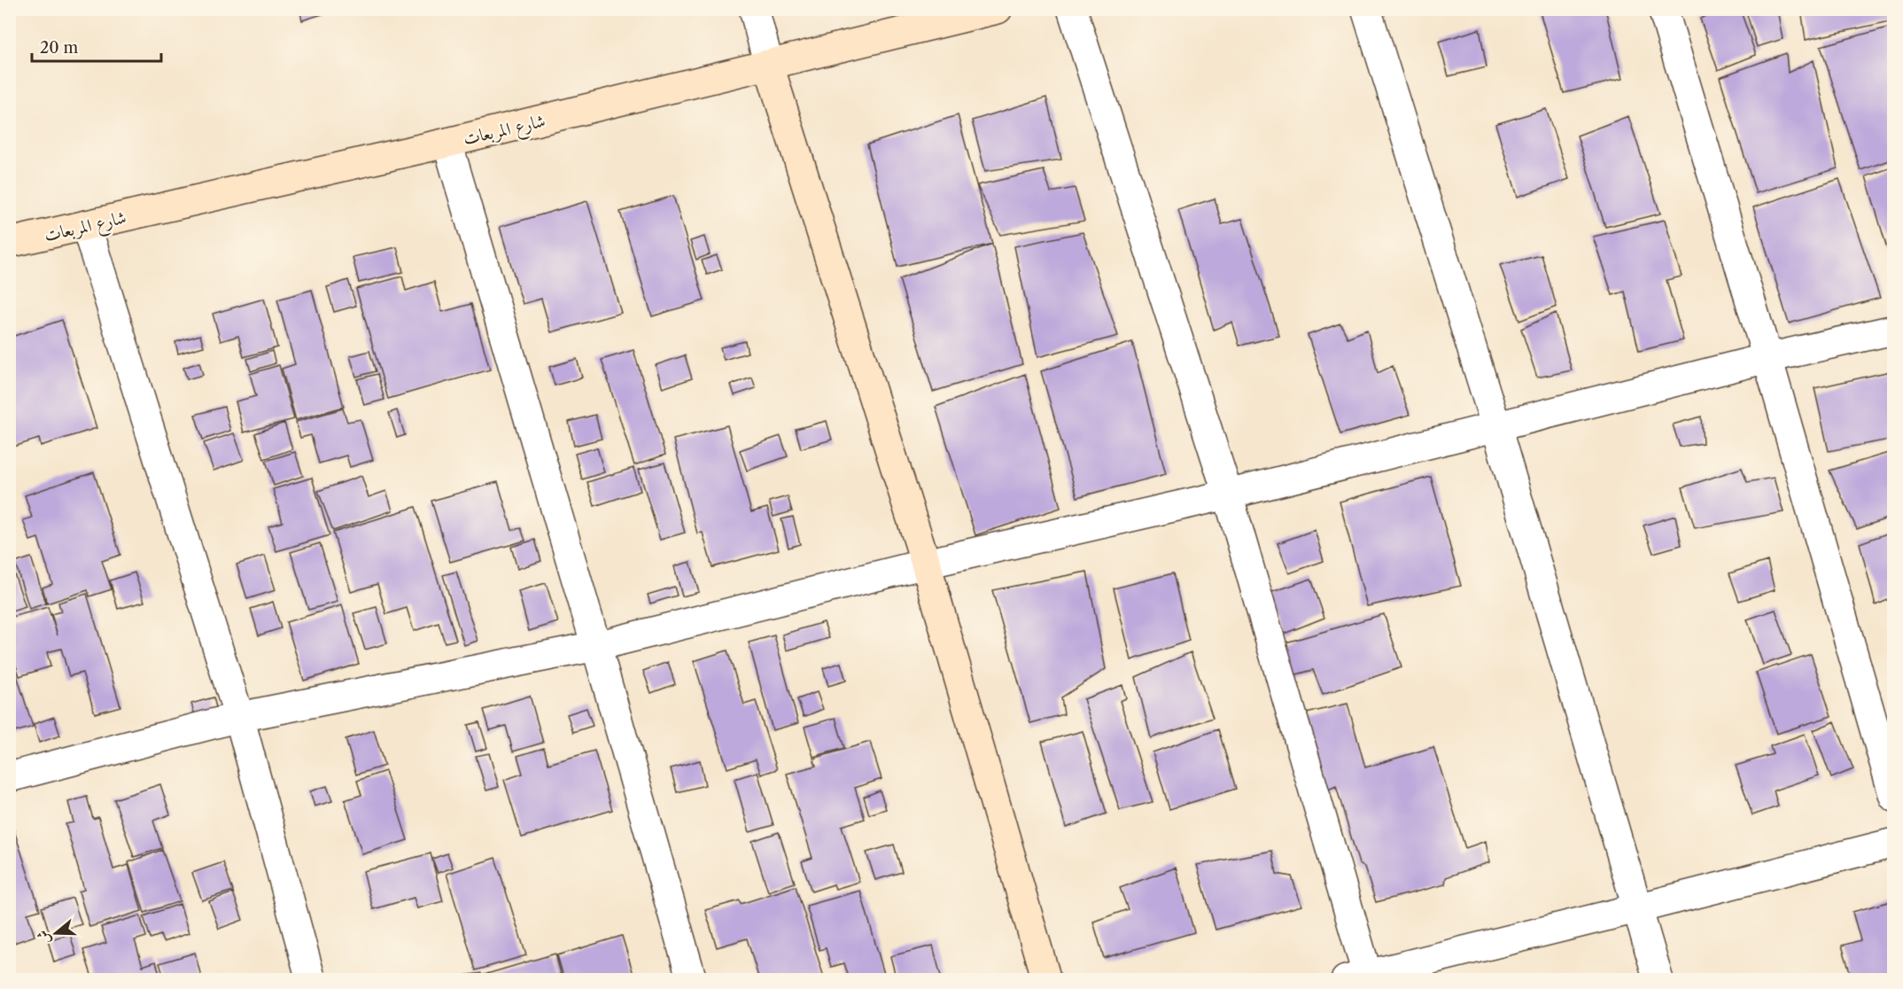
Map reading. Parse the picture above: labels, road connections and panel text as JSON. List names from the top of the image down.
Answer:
{
  "streets": {
    "street": ["شارع المربعات"]
  },
  "scale_bar": "20 m",
  "north": "left"
}
